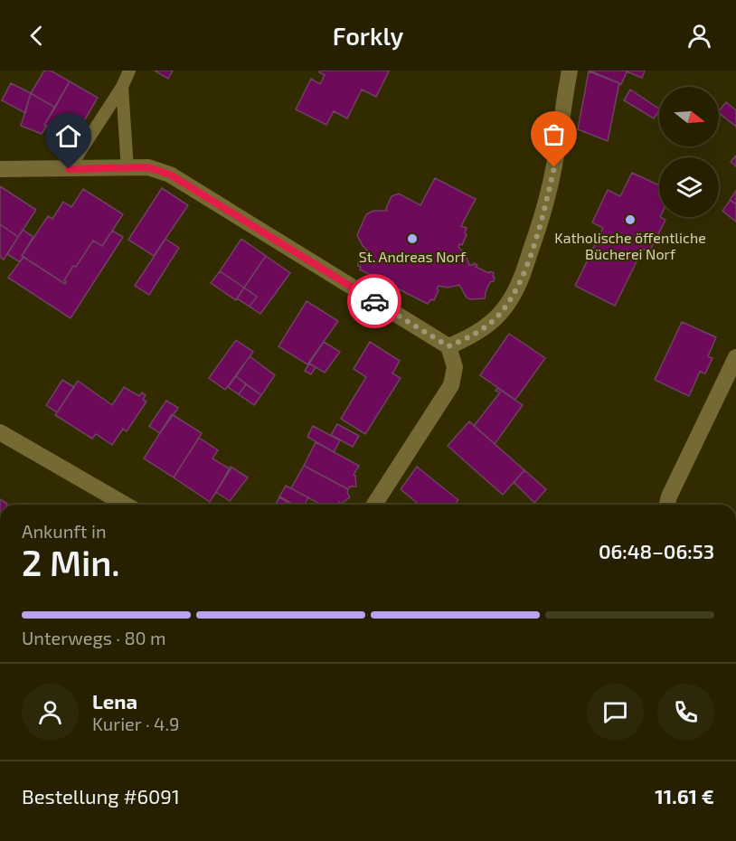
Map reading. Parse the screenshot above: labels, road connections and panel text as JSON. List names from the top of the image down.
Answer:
{
  "places": ["Katholische öffentliche Bücherei Norf", "St. Andreas Norf"],
  "north": "right",
  "page": {
    "header": "Forkly",
    "heading": ["2 Min.", "Ankunft in", "06:48–06:53"],
    "panel": [
      "Lena",
      "Kurier · 4.9",
      "Bestellung #6091",
      "11.61 €"
    ],
    "bar": "Unterwegs · 80 m"
  }
}
